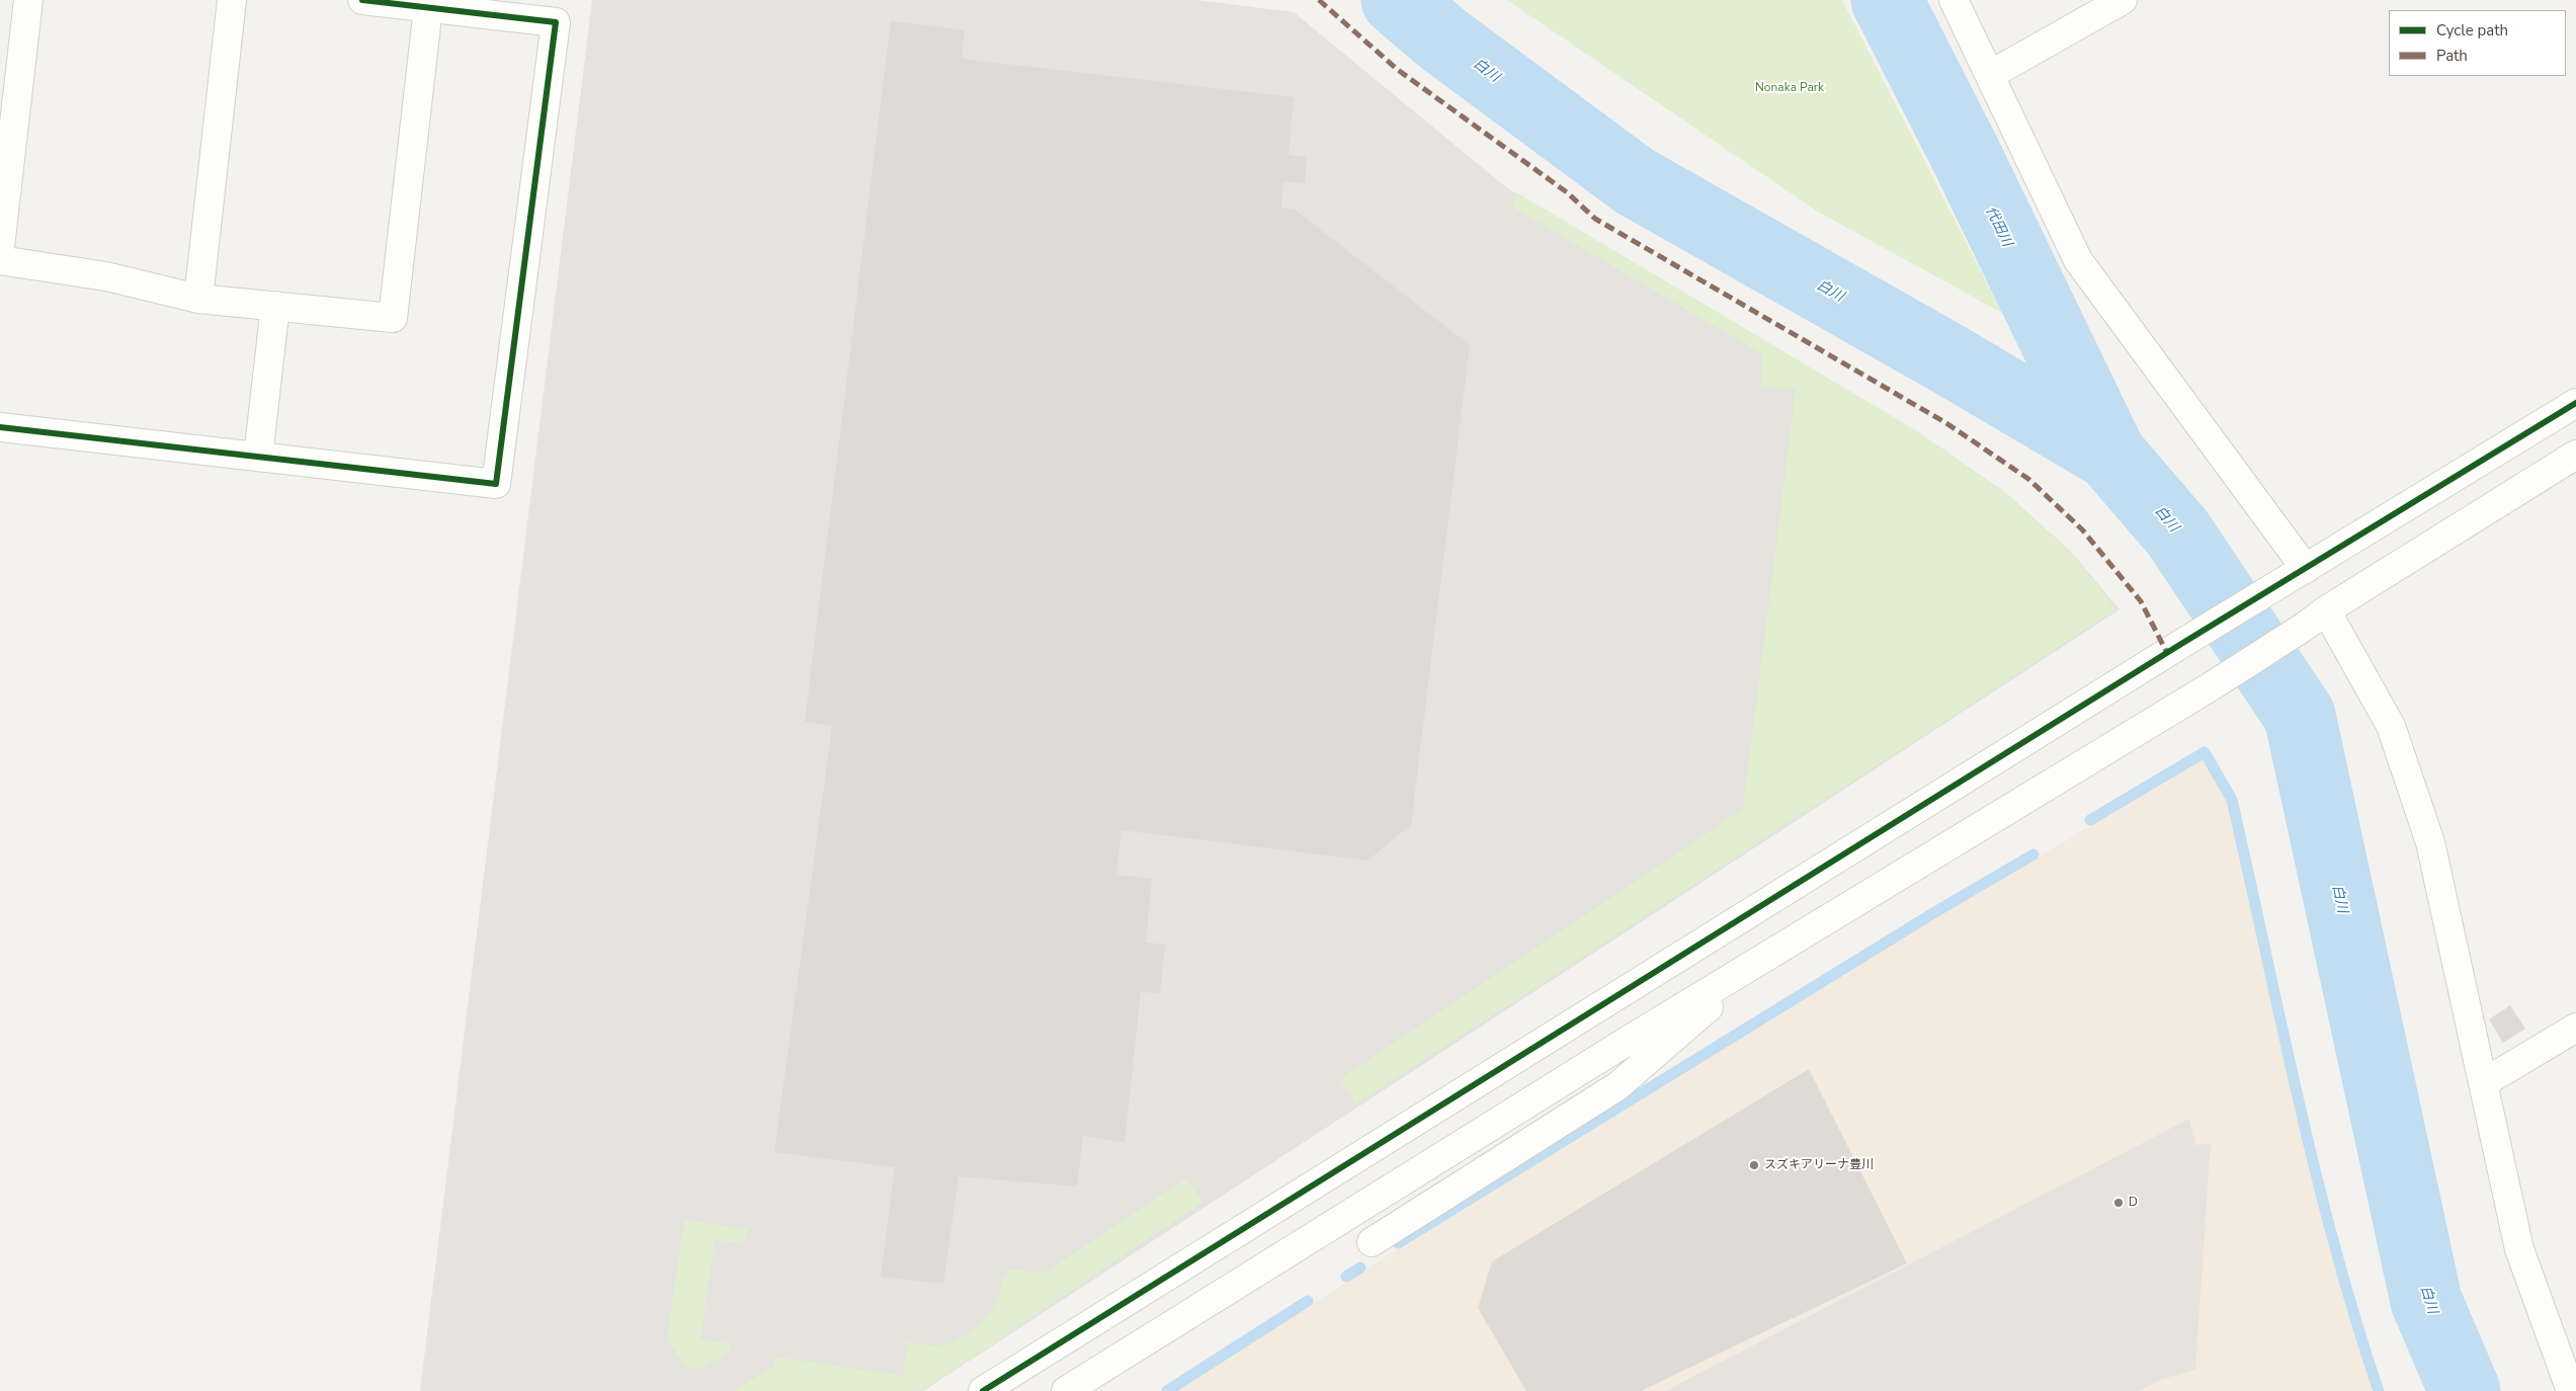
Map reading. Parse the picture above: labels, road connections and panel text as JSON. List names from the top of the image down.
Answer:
{
  "water": ["白川", "代田川"],
  "parks": ["Nonaka Park"],
  "places": ["スズキアリーナ豊川", "D"],
  "legend": ["Cycle path", "Path"]
}
